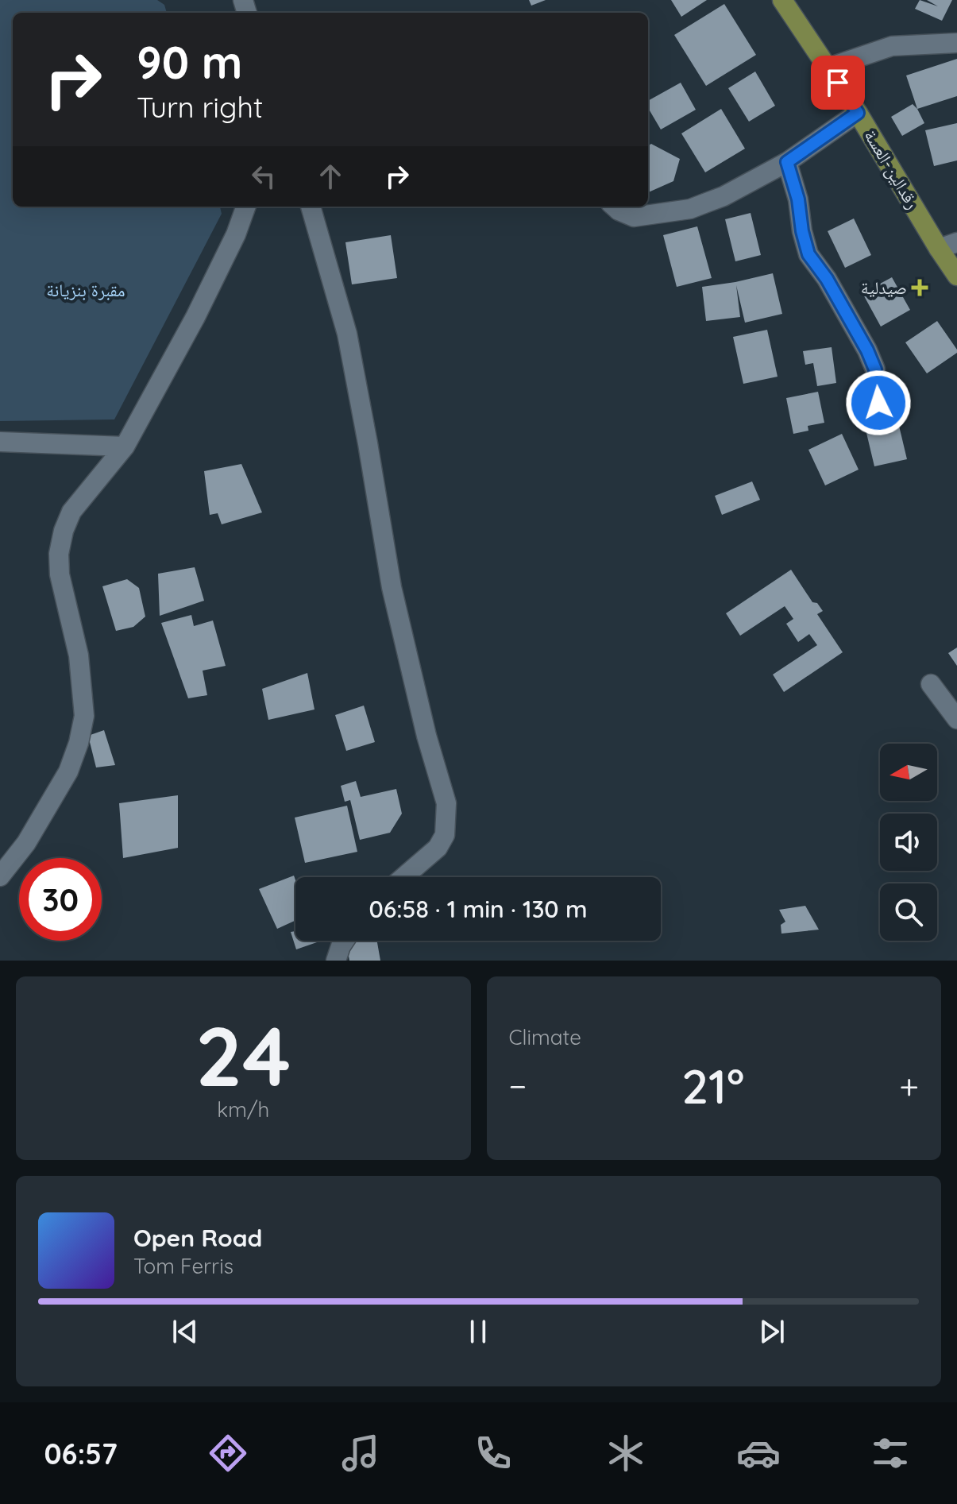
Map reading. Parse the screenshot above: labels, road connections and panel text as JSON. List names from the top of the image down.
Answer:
{
  "streets": {
    "main road": ["رقدالين-العسة"]
  },
  "parks": ["مقبرة بنزيانة"],
  "places": {
    "health": ["صيدلية"]
  },
  "north": "left",
  "page": {
    "turn": ["90 m", "Turn right"],
    "limit": "30",
    "trip": "06:58 · 1 min · 130 m",
    "tile": [
      ["24", "km/h"],
      "Climate"
    ],
    "heat": ["−", "21°", "+"],
    "song": ["Open Road", "Tom Ferris"],
    "tabs": "06:57"
  }
}
